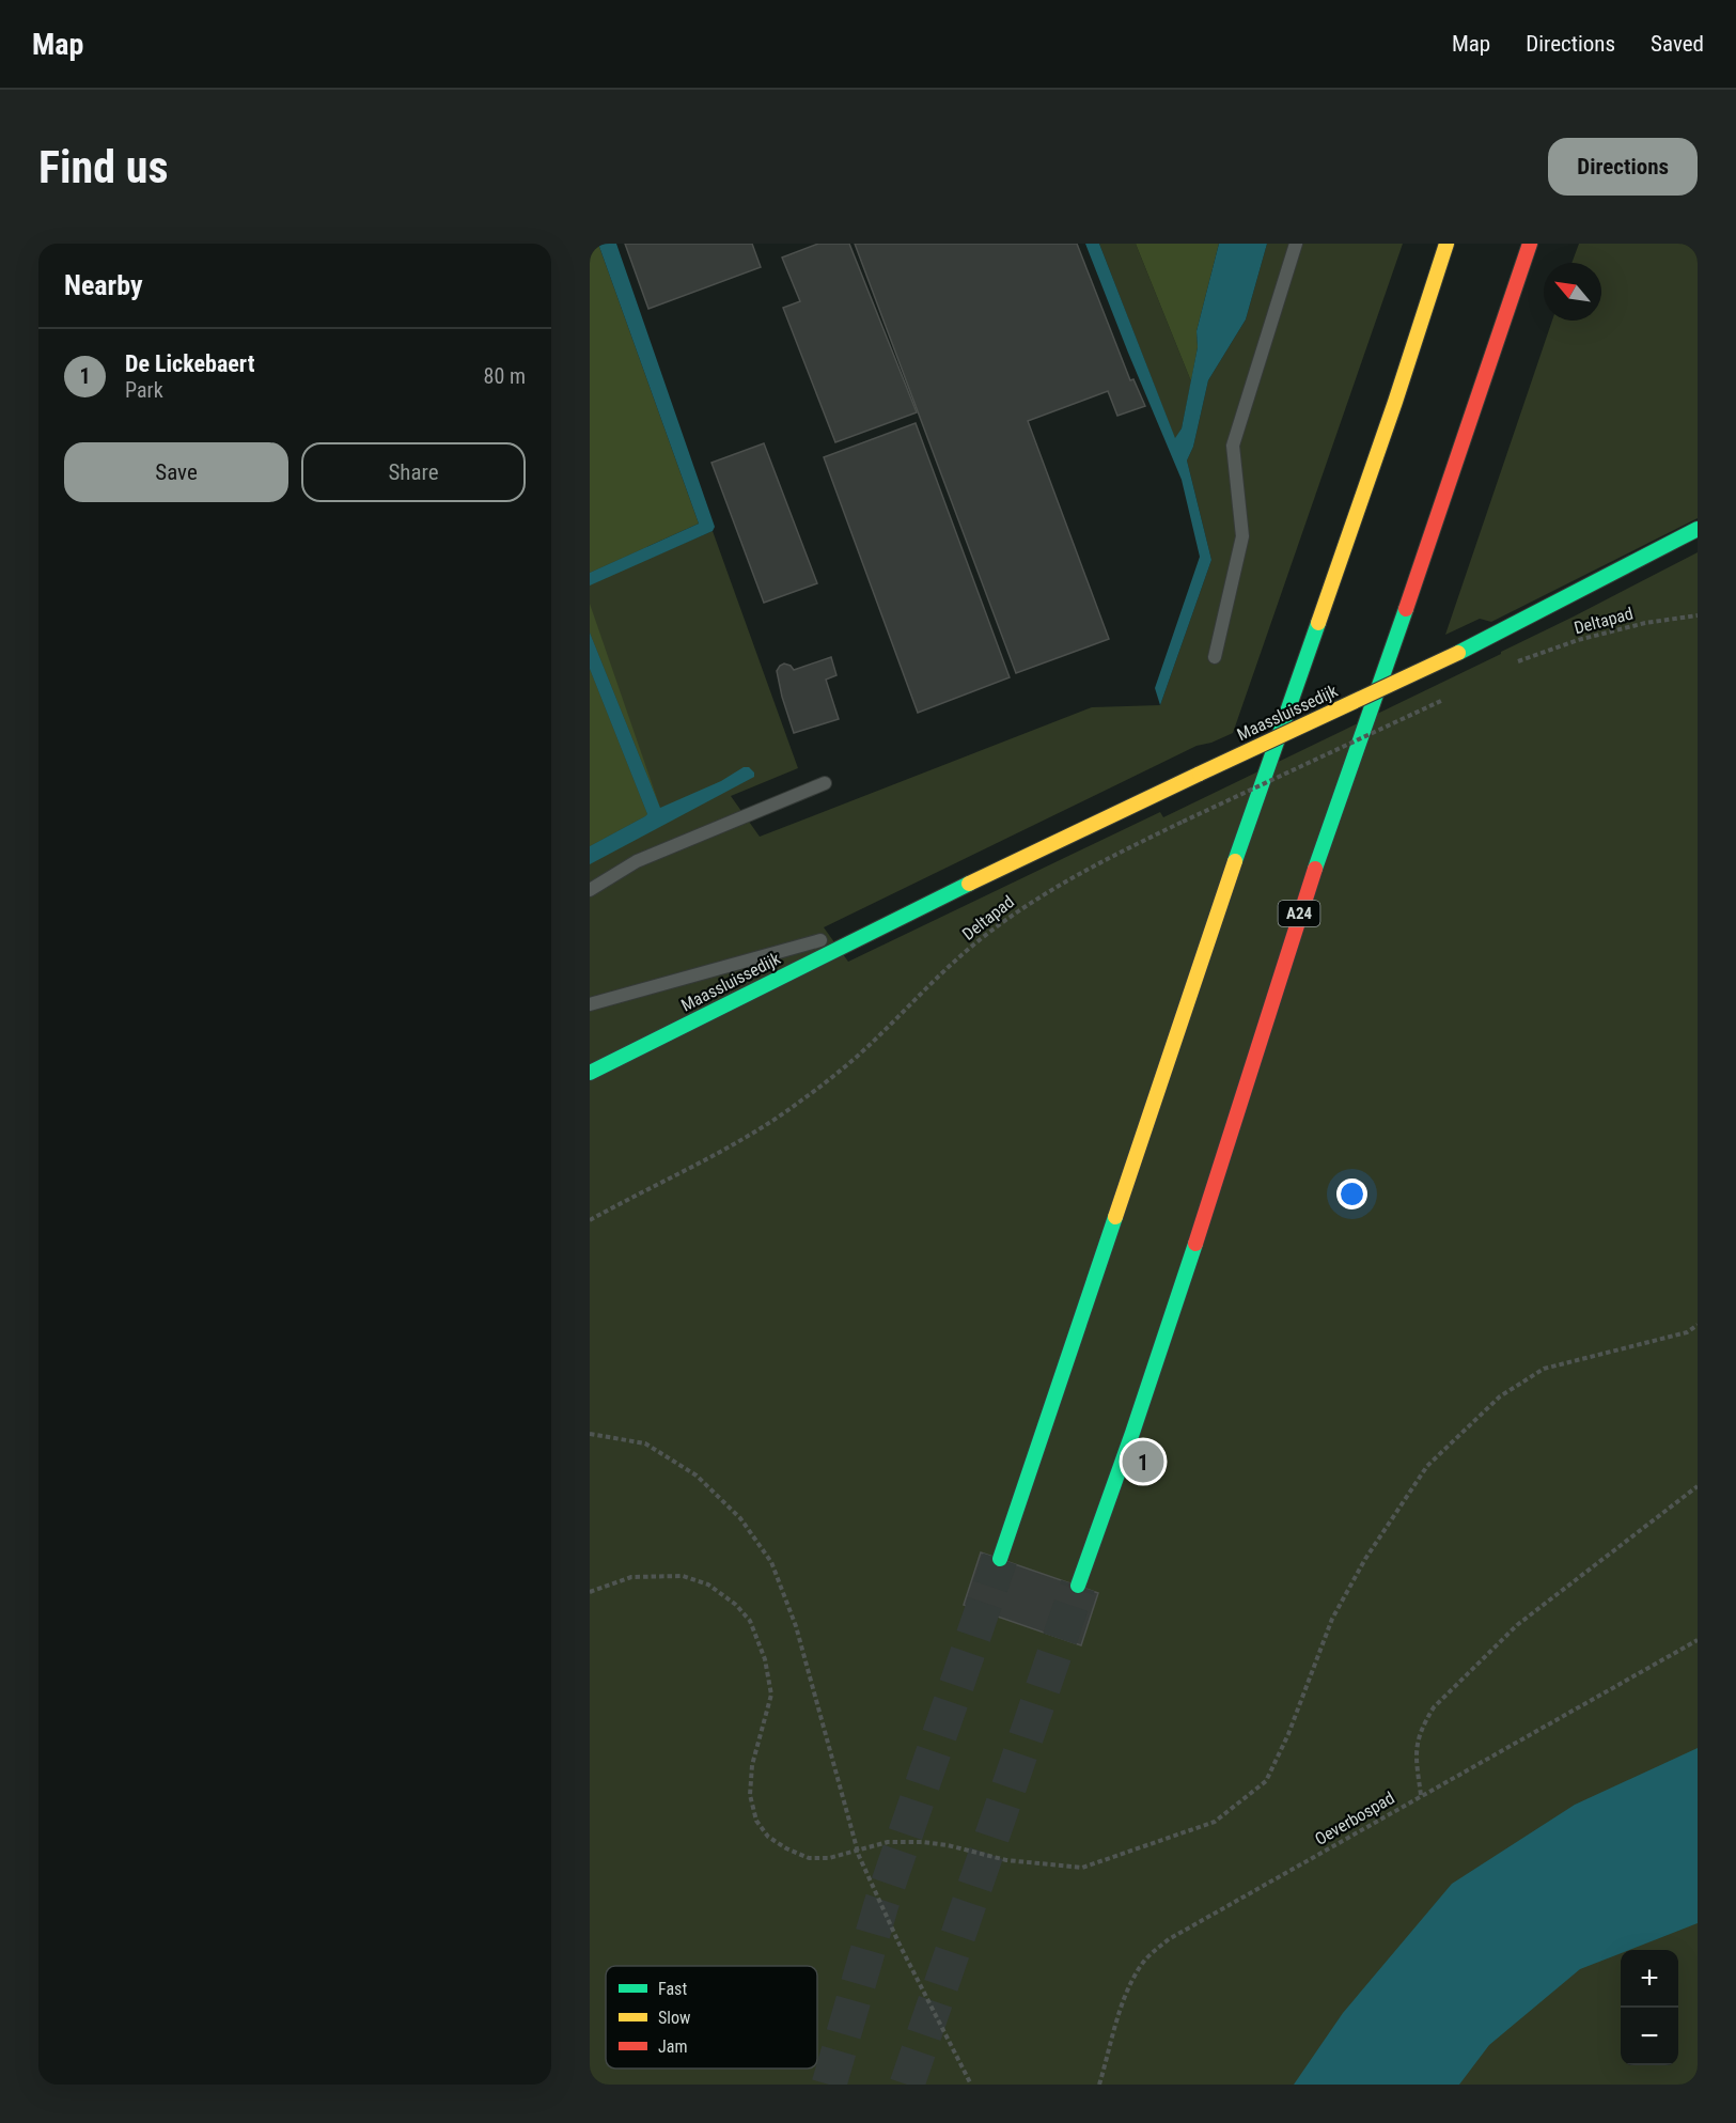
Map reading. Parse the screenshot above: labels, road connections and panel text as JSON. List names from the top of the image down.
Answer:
{
  "streets": {
    "main road": ["Maassluissedijk", "A24"],
    "path": ["Deltapad", "Oeverbospad"]
  },
  "legend": ["Fast", "Slow", "Jam"],
  "north": "top left",
  "page": {
    "header": "Map",
    "nav": ["Map", "Directions", "Saved"],
    "buttons": [
      "Directions",
      ["Save", "Share"]
    ],
    "title": "Find us",
    "heading": "Nearby",
    "list": [
      {
        "mark": "1",
        "name": "De Lickebaert",
        "note": "Park",
        "value": "80 m"
      }
    ],
    "pins": "1",
    "map_buttons": ["+", "−"]
  }
}
